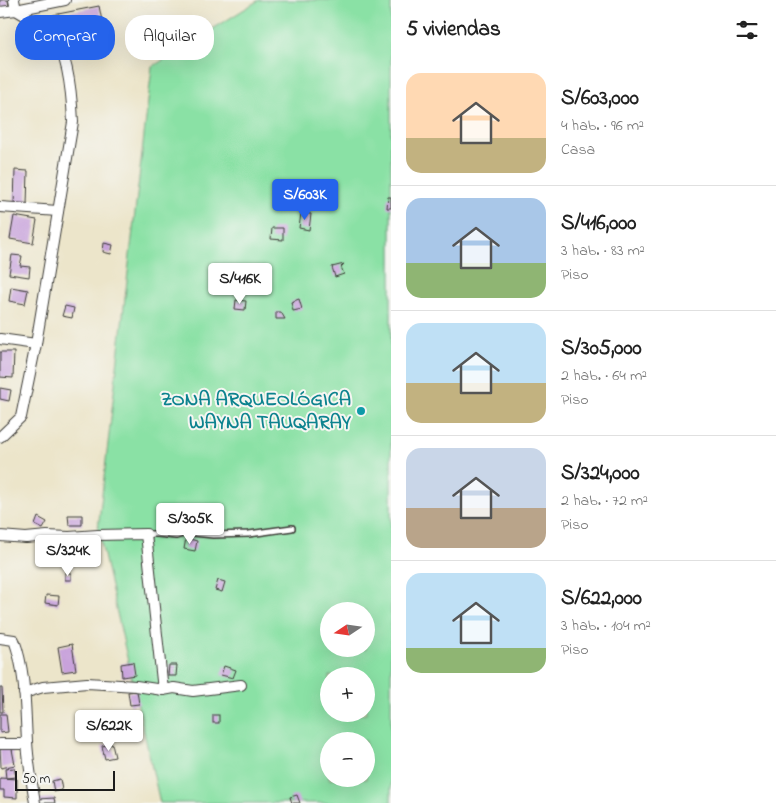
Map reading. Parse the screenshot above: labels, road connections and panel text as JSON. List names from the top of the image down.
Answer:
{
  "places": ["ZONA ARQUEOLÓGICA WAYNA TAUQARAY"],
  "scale_bar": "50 m",
  "north": "left",
  "page": {
    "heading": "5 viviendas",
    "chip": ["Comprar", "Alquilar"],
    "list": [
      {
        "name": "S/603,000",
        "note": "4 hab. · 96 m² · Casa"
      },
      {
        "name": "S/416,000",
        "note": "3 hab. · 83 m² · Piso"
      },
      {
        "name": "S/305,000",
        "note": "2 hab. · 64 m² · Piso"
      },
      {
        "name": "S/324,000",
        "note": "2 hab. · 72 m² · Piso"
      },
      {
        "name": "S/622,000",
        "note": "3 hab. · 104 m² · Piso"
      }
    ],
    "price": [
      "S/603K",
      "S/416K",
      "S/305K",
      "S/324K",
      "S/622K"
    ],
    "map_buttons": ["+", "−"],
    "scale": "50 m"
  }
}
